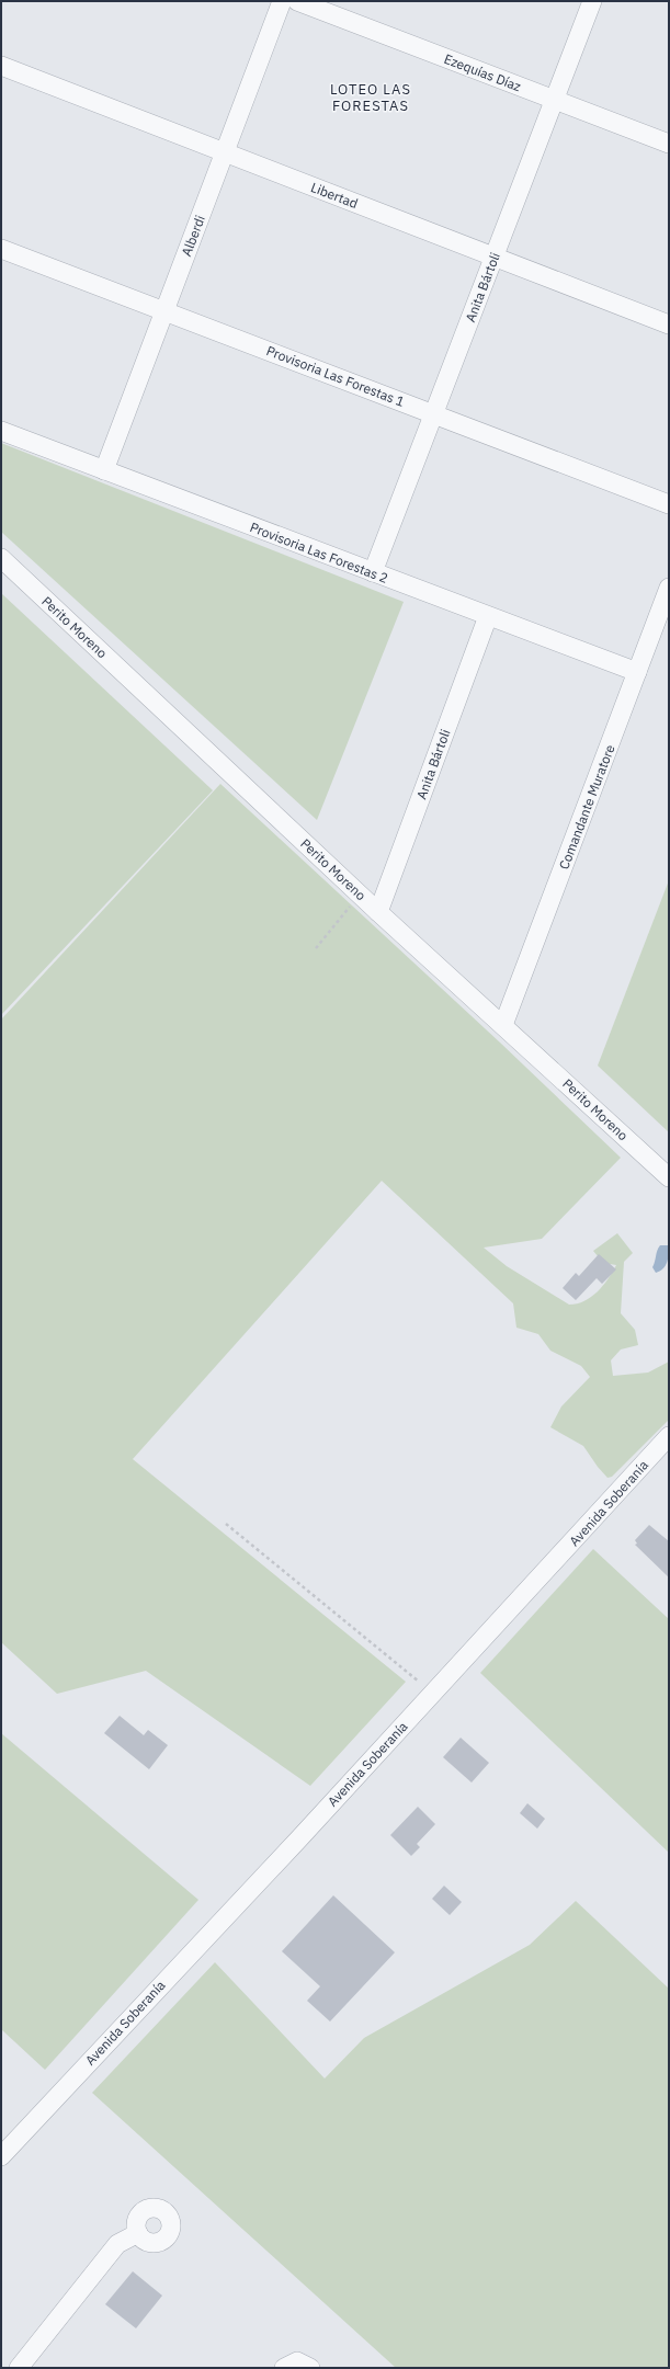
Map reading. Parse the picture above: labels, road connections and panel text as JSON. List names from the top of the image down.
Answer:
{
  "streets": {
    "street": [
      "Ezequías Díaz",
      "Libertad",
      "Alberdi",
      "Anita Bártoli",
      "Provisoria Las Forestas 1",
      "Provisoria Las Forestas 2",
      "Perito Moreno",
      "Comandante Muratore",
      "Avenida Soberanía"
    ]
  },
  "crossings": [
    ["Ezequías Díaz", "Anita Bártoli"],
    ["Libertad", "Alberdi"],
    ["Libertad", "Anita Bártoli"],
    ["Alberdi", "Provisoria Las Forestas 1"],
    ["Alberdi", "Provisoria Las Forestas 2"],
    ["Anita Bártoli", "Provisoria Las Forestas 1"],
    ["Anita Bártoli", "Provisoria Las Forestas 2"],
    ["Anita Bártoli", "Perito Moreno"],
    ["Provisoria Las Forestas 2", "Comandante Muratore"],
    ["Perito Moreno", "Comandante Muratore"]
  ],
  "districts": ["LOTEO LAS FORESTAS"]
}
